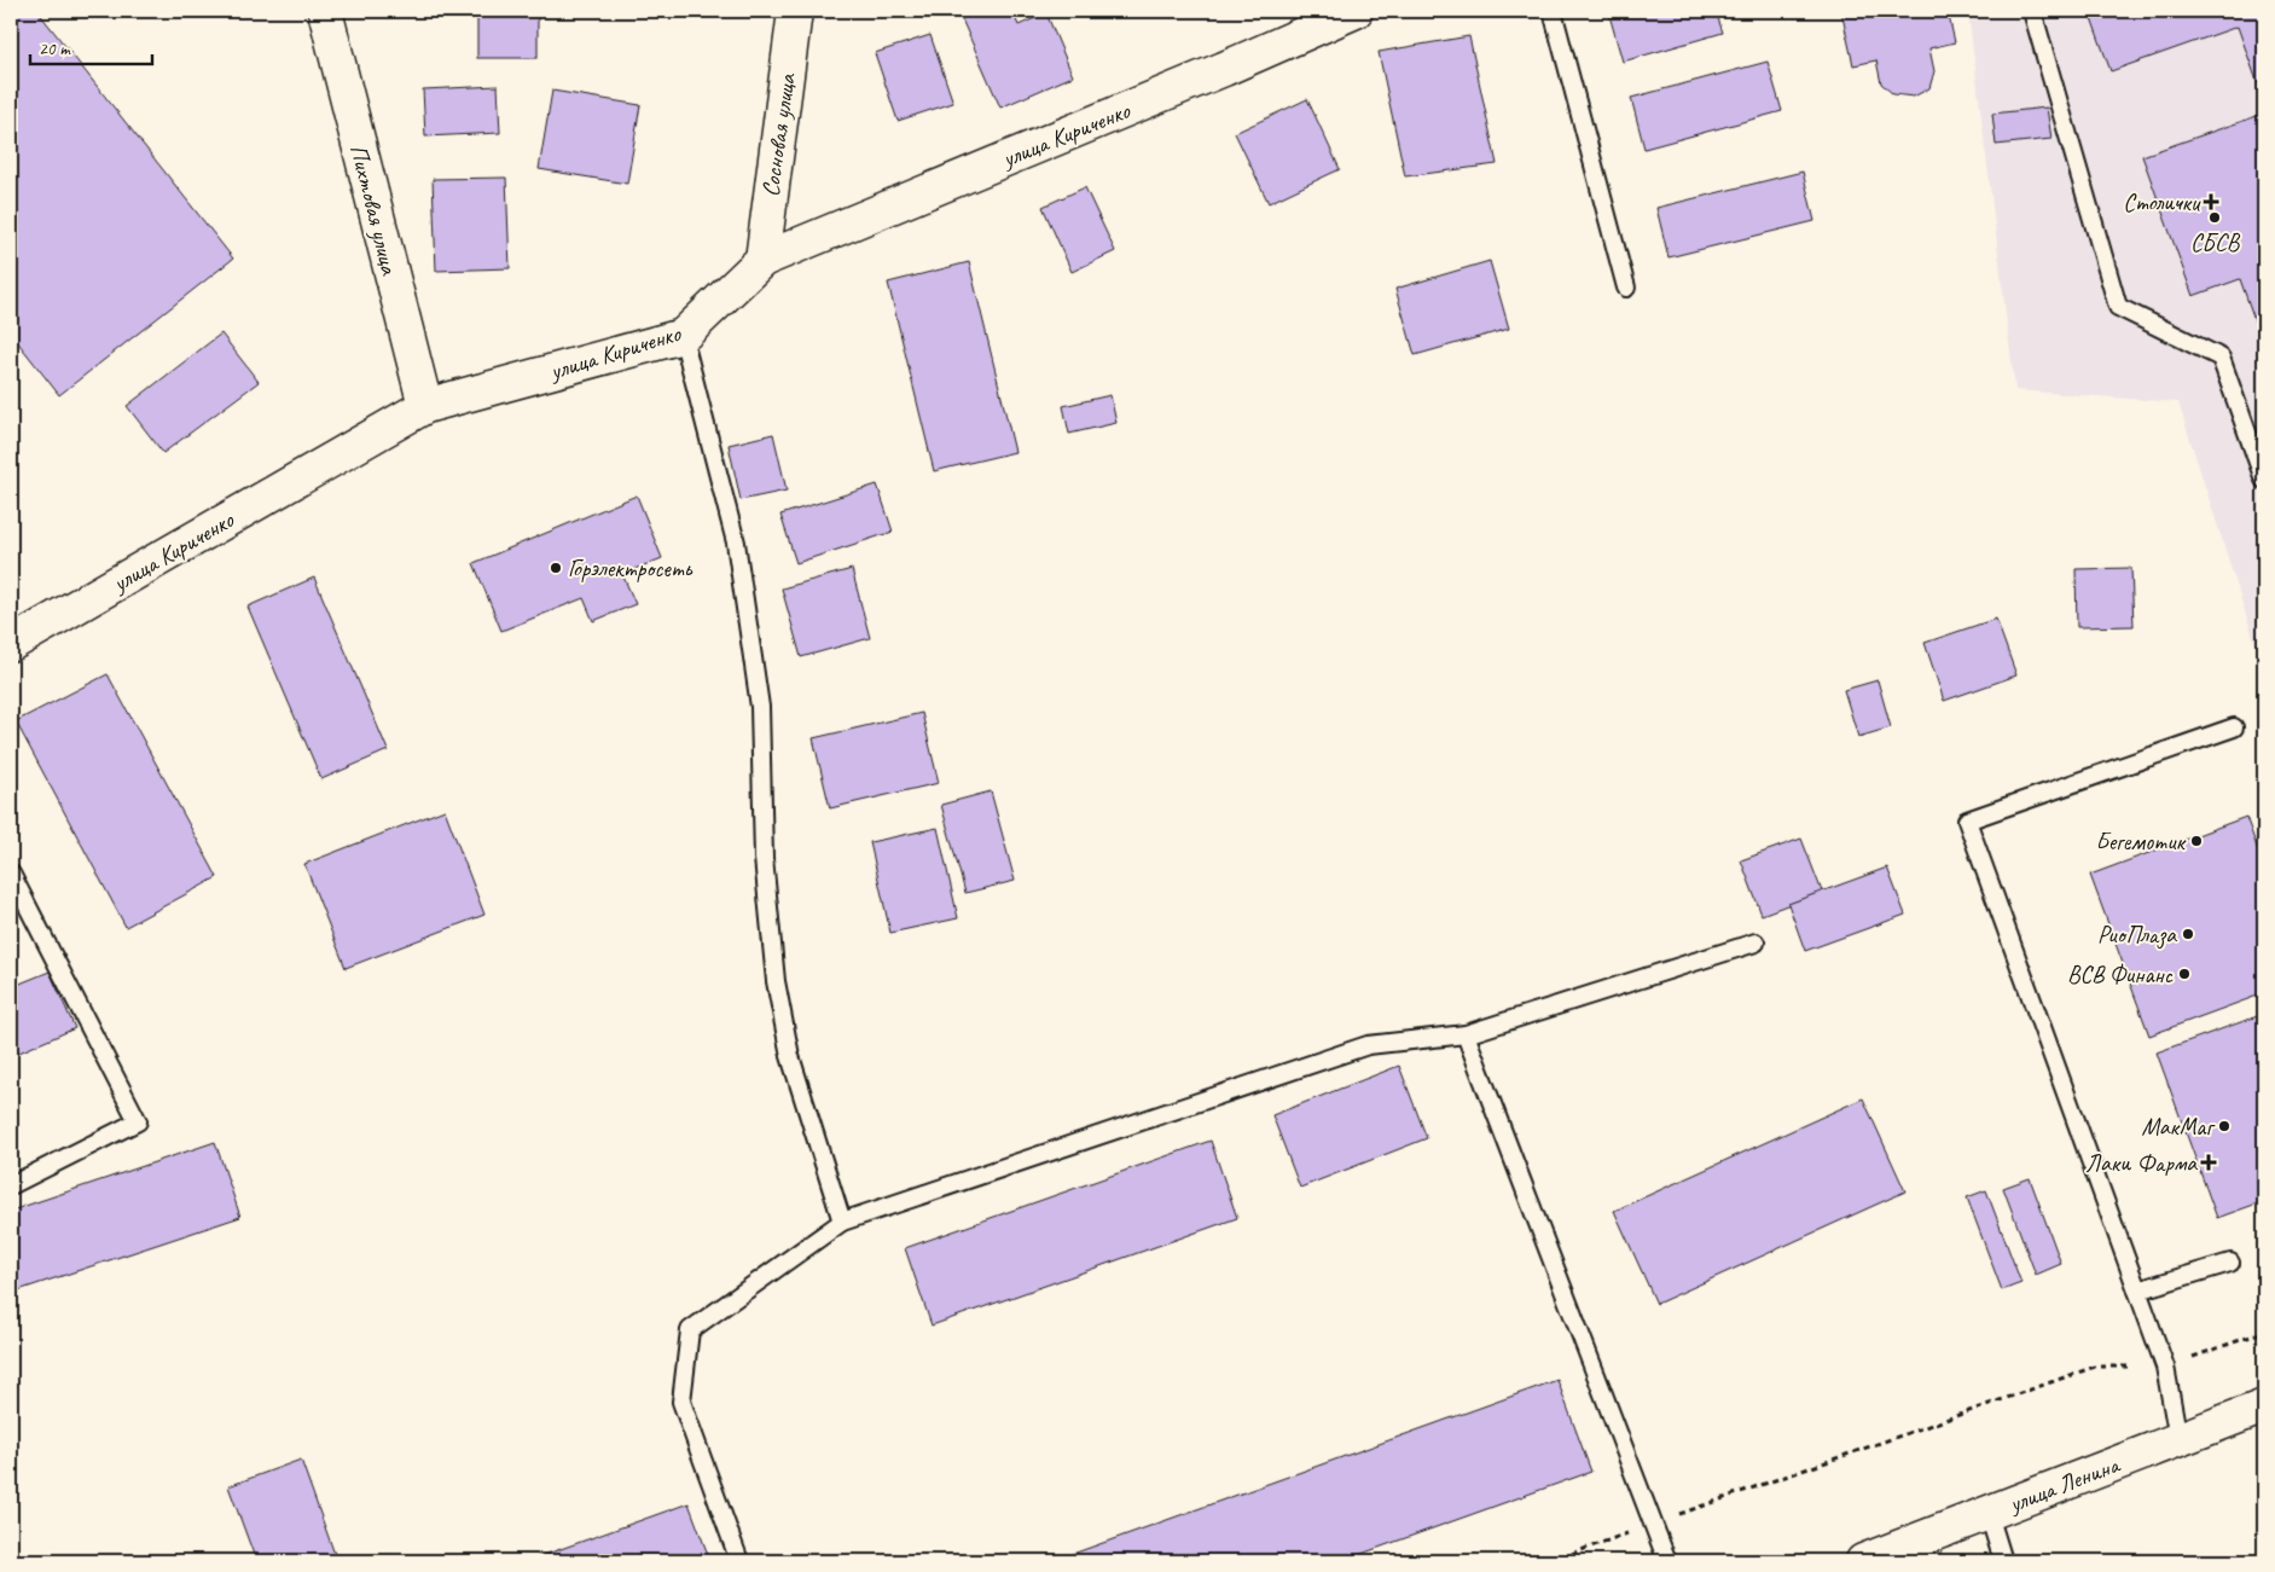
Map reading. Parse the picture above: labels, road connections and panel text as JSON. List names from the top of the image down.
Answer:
{
  "streets": {
    "street": [
      "улица Кириченко",
      "Сосновая улица",
      "Пихтовая улица",
      "улица Ленина"
    ]
  },
  "crossings": [
    ["улица Кириченко", "Сосновая улица"],
    ["улица Кириченко", "Пихтовая улица"]
  ],
  "places": {
    "health": ["Столички", "Лаки Фарма"],
    "other": [
      "СБСВ",
      "Горэлектросеть",
      "Бегемотик",
      "РиоПлаза",
      "ВСВ Финанс",
      "МакМаг"
    ]
  },
  "scale_bar": "20 m"
}
